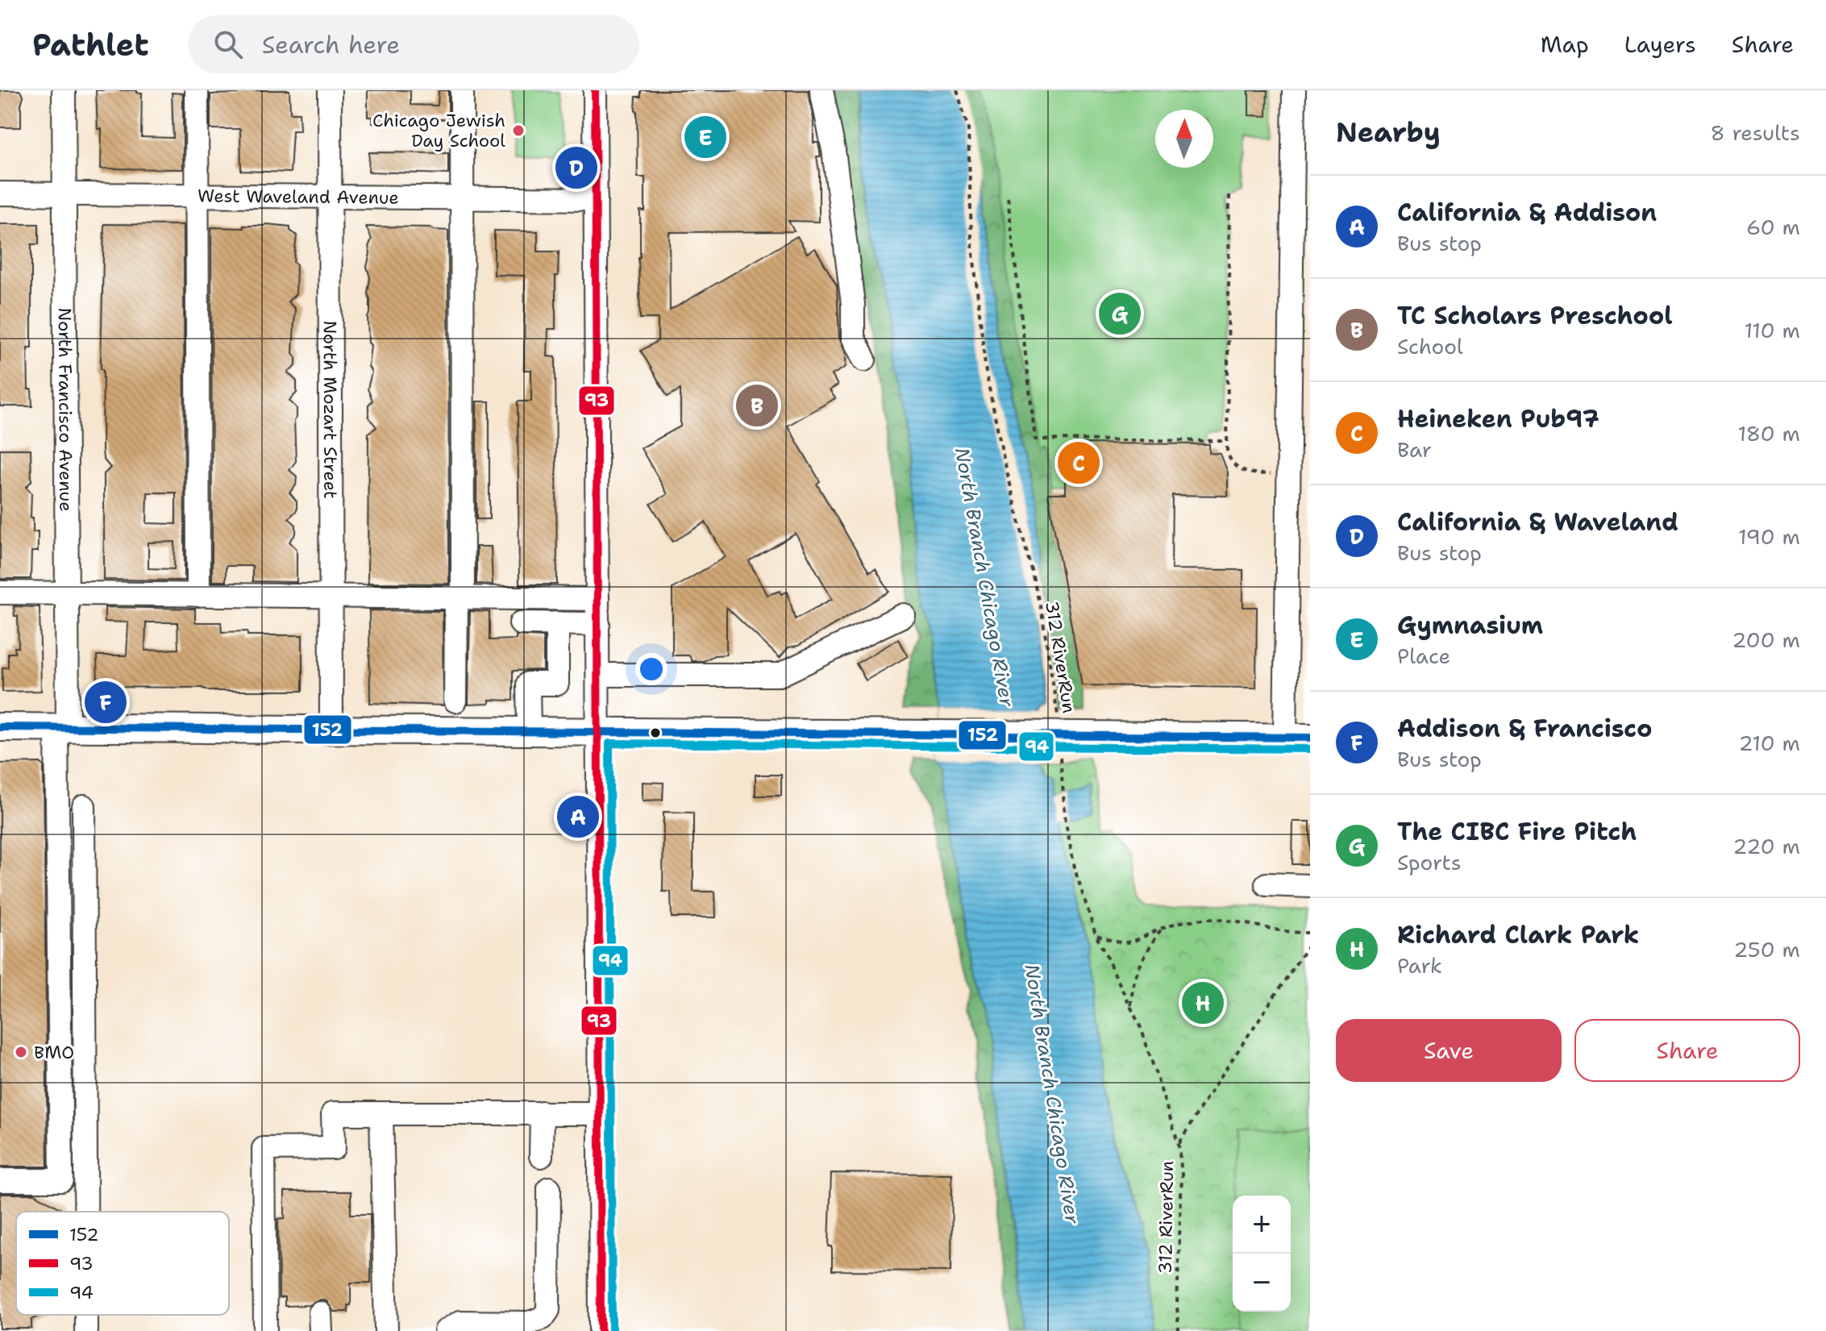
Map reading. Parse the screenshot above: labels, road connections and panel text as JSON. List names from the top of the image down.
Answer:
{
  "streets": {
    "street": ["West Waveland Avenue", "North Francisco Avenue", "North Mozart Street"],
    "path": ["312 RiverRun"]
  },
  "crossings": [
    ["West Waveland Avenue", "North Francisco Avenue"],
    ["West Waveland Avenue", "North Mozart Street"]
  ],
  "water": ["North Branch Chicago River"],
  "places": ["Chicago Jewish Day School", "BMO"],
  "lines": ["transit line 93", "transit line 152", "transit line 94"],
  "legend": ["152", "93", "94"],
  "north": "top",
  "page": {
    "header": "Pathlet",
    "search": "Search here",
    "nav": ["Map", "Layers", "Share"],
    "heading": ["Nearby", "8 results"],
    "pins": [
      "E",
      "D",
      "G",
      "B",
      "C",
      "F",
      "A",
      "H"
    ],
    "list": [
      {
        "mark": "A",
        "name": "California & Addison",
        "note": "Bus stop",
        "value": "60 m"
      },
      {
        "mark": "B",
        "name": "TC Scholars Preschool",
        "note": "School",
        "value": "110 m"
      },
      {
        "mark": "C",
        "name": "Heineken Pub97",
        "note": "Bar",
        "value": "180 m"
      },
      {
        "mark": "D",
        "name": "California & Waveland",
        "note": "Bus stop",
        "value": "190 m"
      },
      {
        "mark": "E",
        "name": "Gymnasium",
        "note": "Place",
        "value": "200 m"
      },
      {
        "mark": "F",
        "name": "Addison & Francisco",
        "note": "Bus stop",
        "value": "210 m"
      },
      {
        "mark": "G",
        "name": "The CIBC Fire Pitch",
        "note": "Sports",
        "value": "220 m"
      },
      {
        "mark": "H",
        "name": "Richard Clark Park",
        "note": "Park",
        "value": "250 m"
      }
    ],
    "buttons": ["Save", "Share"],
    "map_buttons": ["+", "−"]
  }
}
